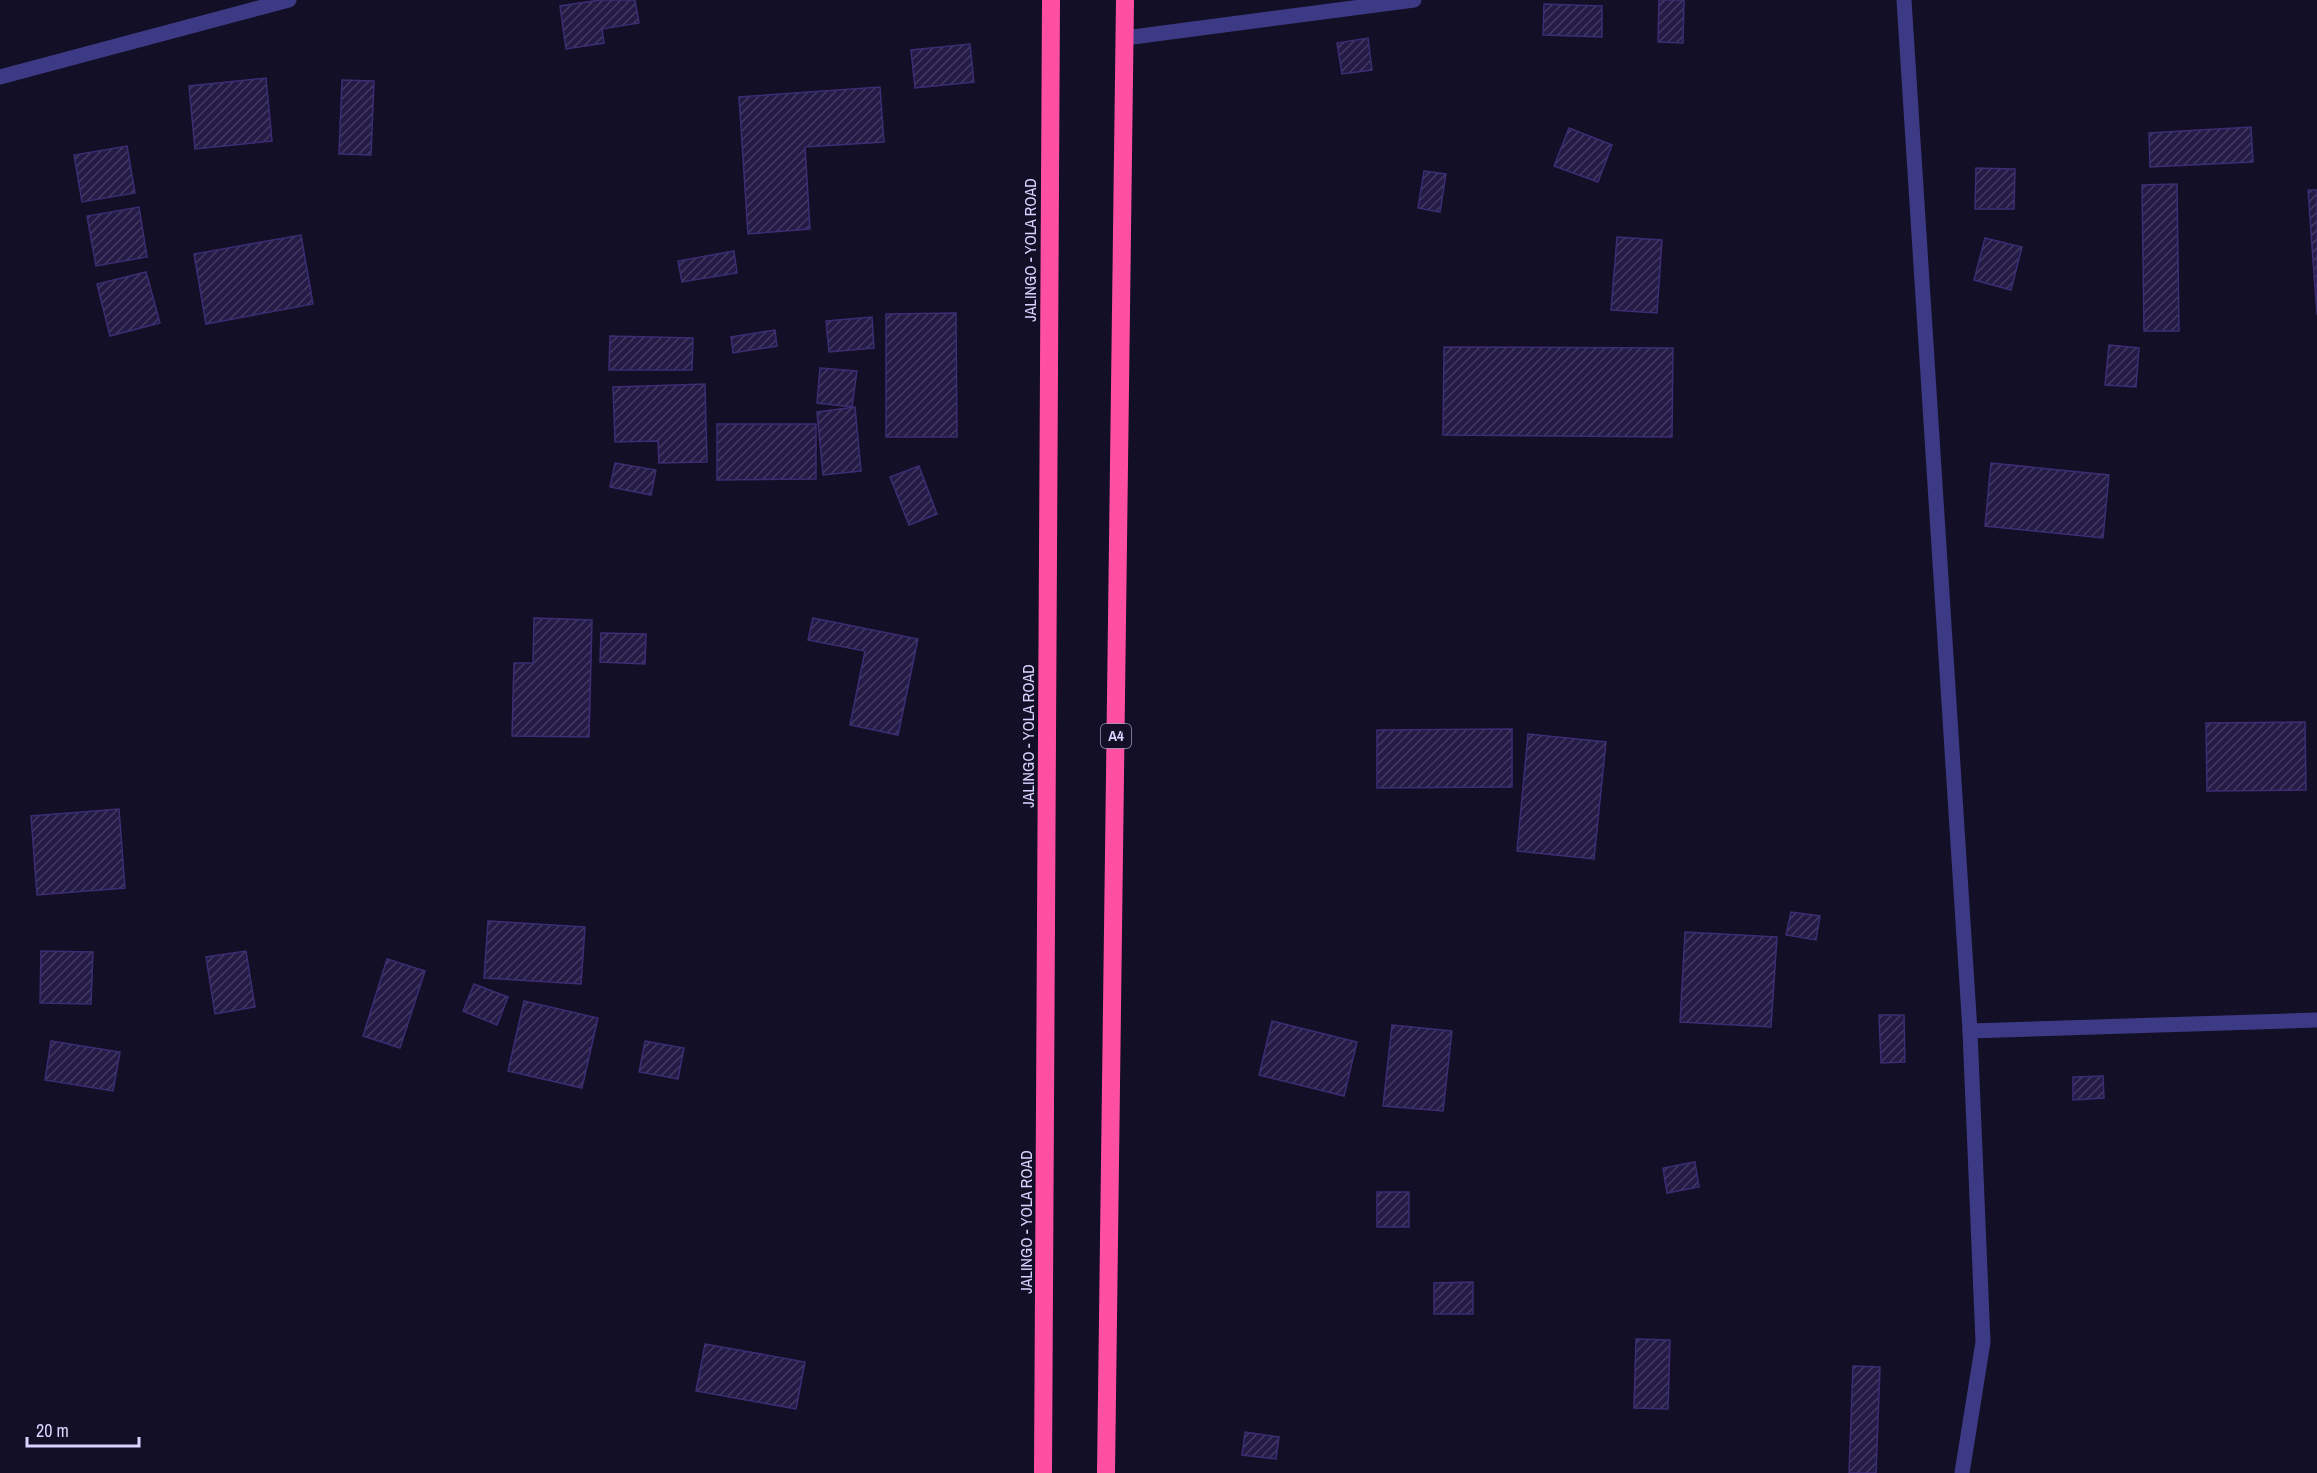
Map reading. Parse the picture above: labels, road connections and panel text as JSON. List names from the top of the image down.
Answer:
{
  "streets": {
    "highway": ["JALINGO - YOLA ROAD", "A4"]
  },
  "scale_bar": "20 m"
}
